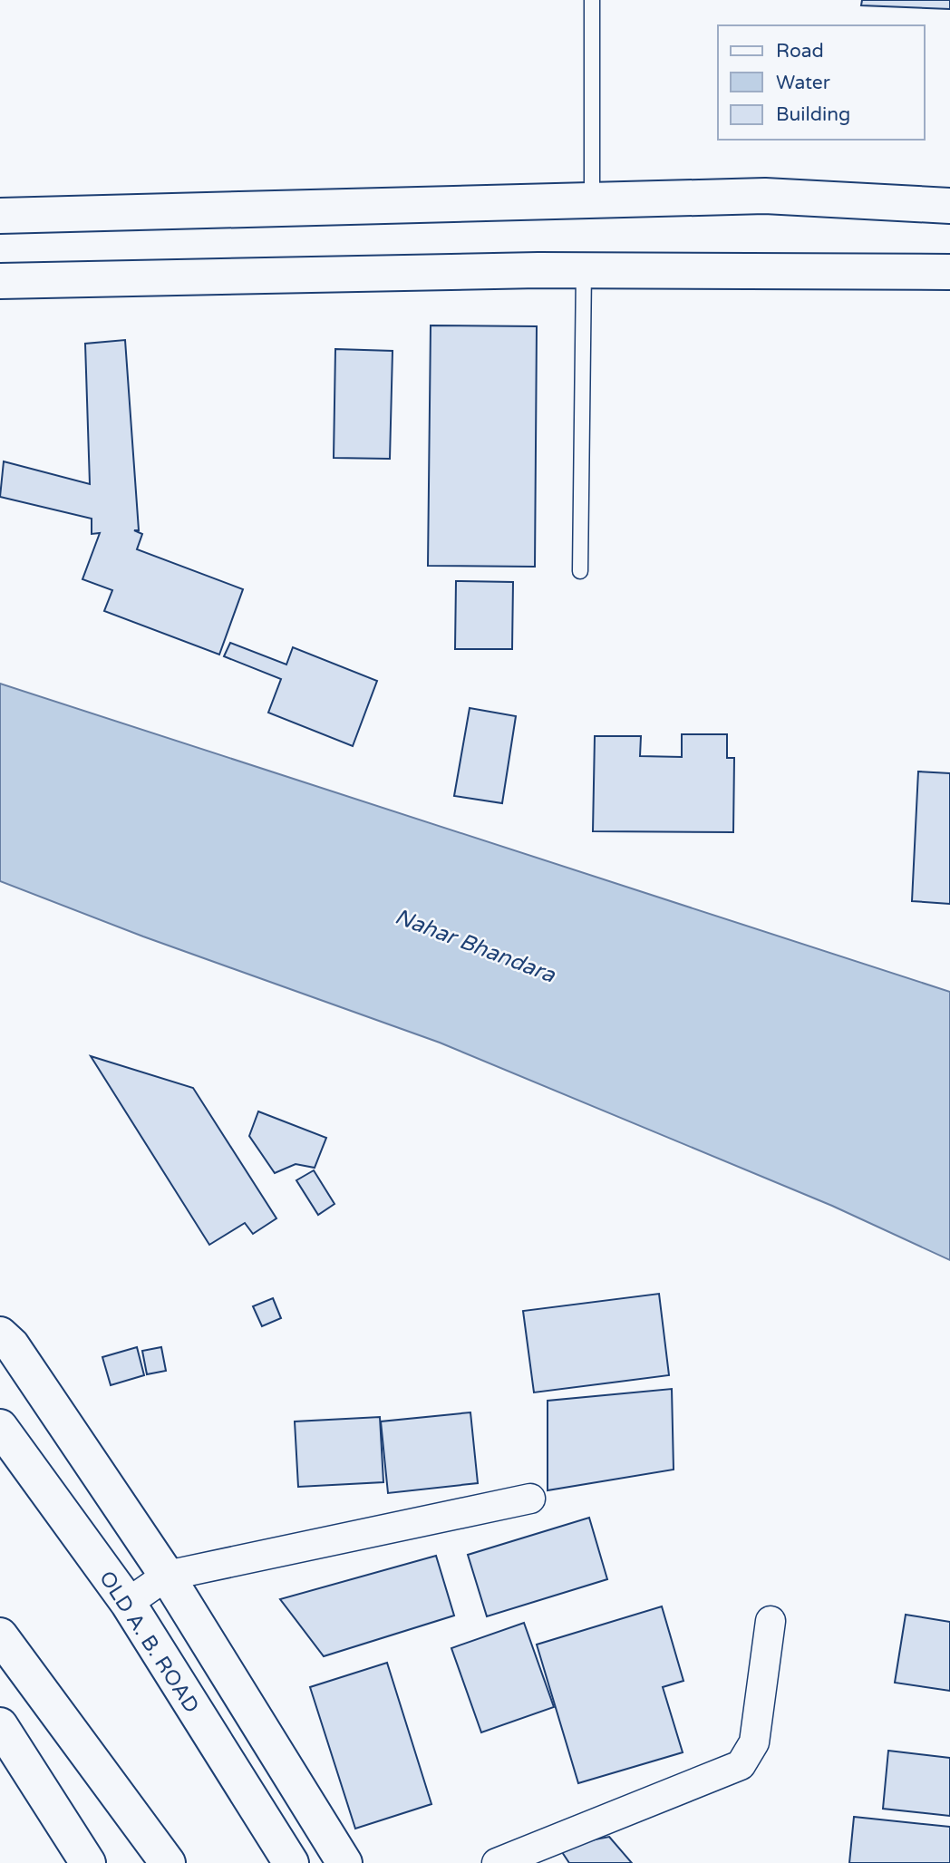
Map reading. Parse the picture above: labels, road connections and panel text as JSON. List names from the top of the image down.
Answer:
{
  "streets": {
    "main road": ["OLD A. B. ROAD"]
  },
  "water": ["Nahar Bhandara"],
  "legend": ["Road", "Water", "Building"]
}
